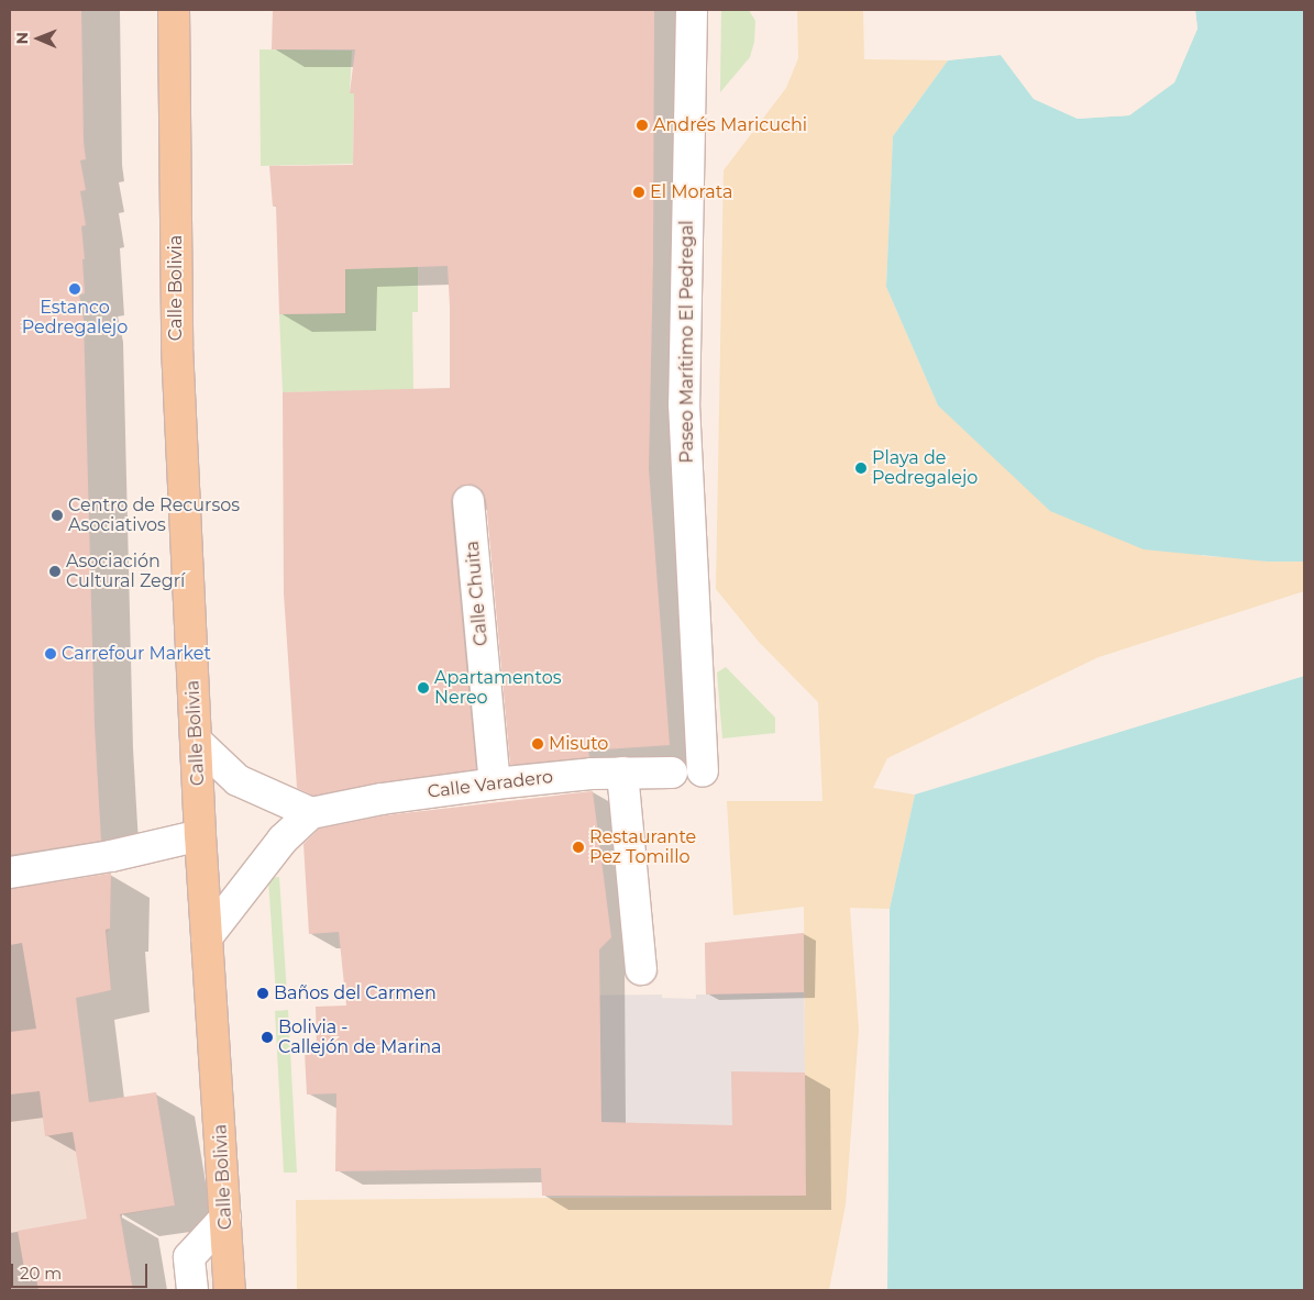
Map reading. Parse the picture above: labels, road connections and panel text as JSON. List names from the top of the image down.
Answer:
{
  "streets": {
    "main road": ["Calle Bolivia"],
    "street": ["Paseo Marítimo El Pedregal", "Calle Chuita", "Calle Varadero"]
  },
  "crossings": [
    ["Calle Chuita", "Calle Varadero"]
  ],
  "places": [
    "Andrés Maricuchi",
    "El Morata",
    "Estanco Pedregalejo",
    "Playa de Pedregalejo",
    "Centro de Recursos Asociativos",
    "Asociación Cultural Zegrí",
    "Carrefour Market",
    "Apartamentos Nereo",
    "Misuto",
    "Restaurante Pez Tomillo",
    "Baños del Carmen",
    "Bolivia - Callejón de Marina"
  ],
  "scale_bar": "20 m",
  "north": "left"
}
